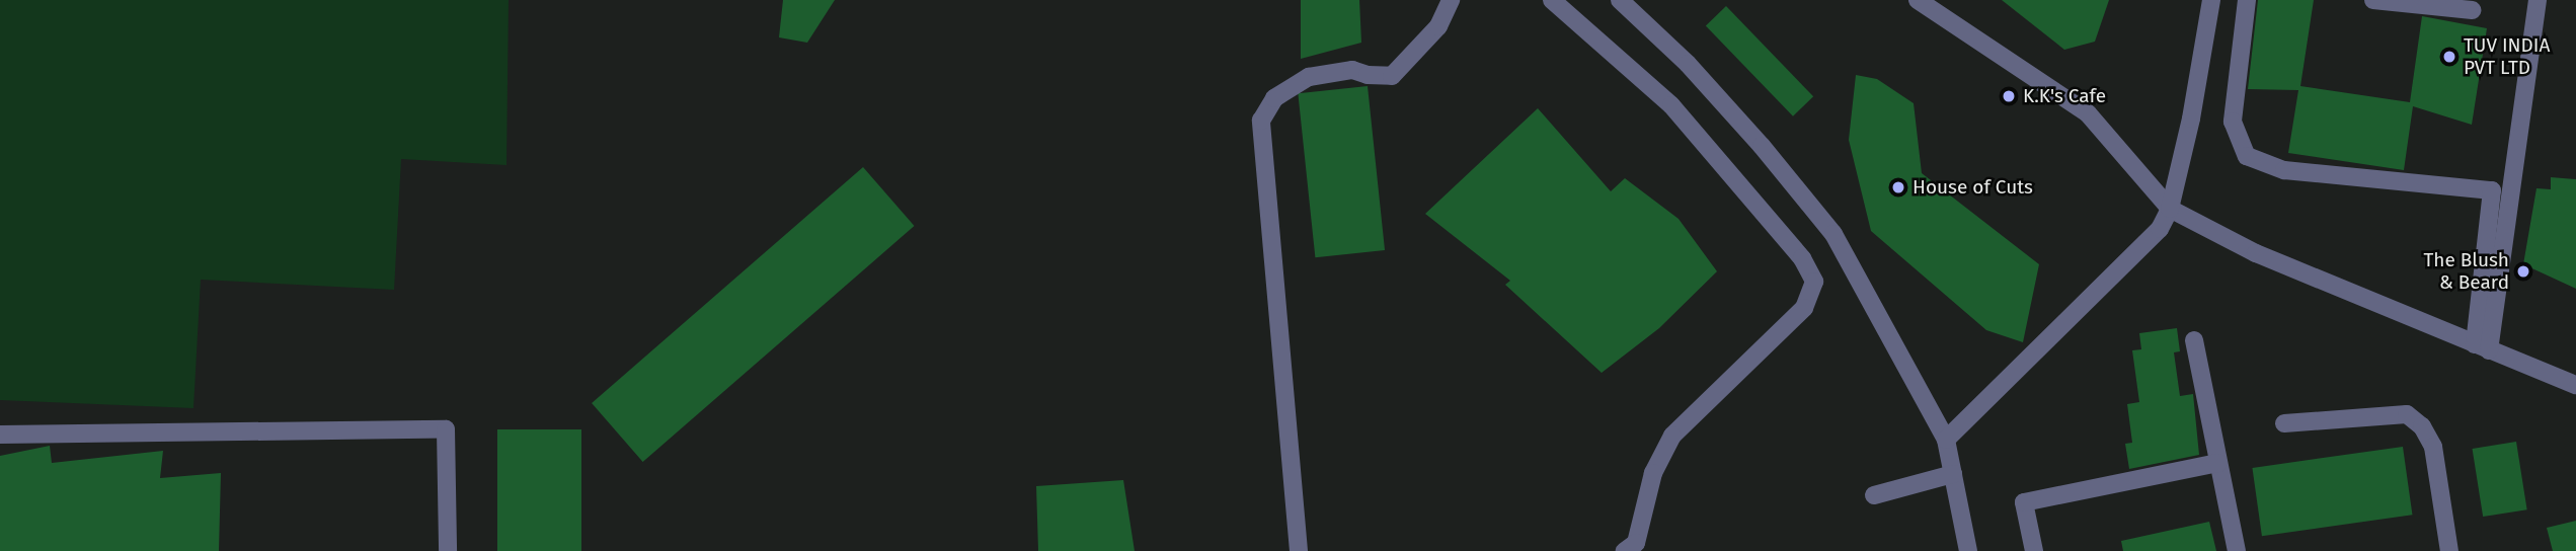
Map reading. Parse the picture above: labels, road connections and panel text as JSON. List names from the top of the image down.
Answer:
{
  "places": [
    "TUV INDIA PVT LTD",
    "K.K's Cafe",
    "House of Cuts",
    "The Blush & Beard"
  ]
}
